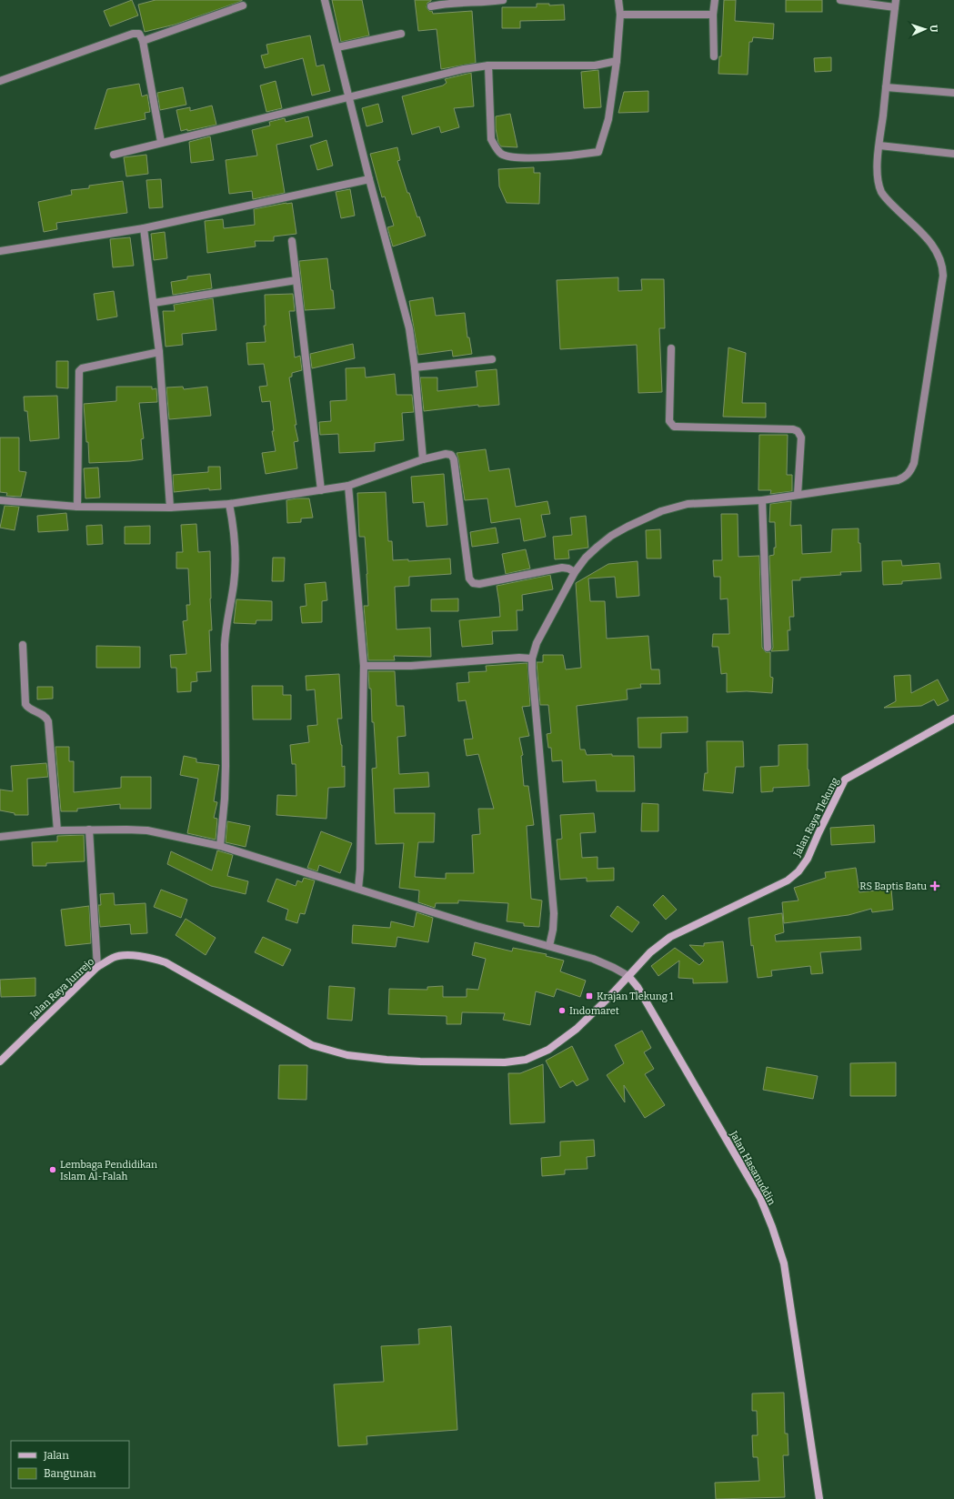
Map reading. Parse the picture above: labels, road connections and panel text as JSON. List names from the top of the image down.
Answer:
{
  "streets": {
    "main road": ["Jalan Raya Tlekung", "Jalan Raya Junrejo", "Jalan Hasanuddin"]
  },
  "crossings": [
    ["Jalan Raya Tlekung", "Jalan Raya Junrejo"],
    ["Jalan Raya Tlekung", "Jalan Hasanuddin"]
  ],
  "places": {
    "health": ["RS Baptis Batu"],
    "transit": ["Krajan Tlekung 1"],
    "other": ["Indomaret", "Lembaga Pendidikan Islam Al-Falah"]
  },
  "legend": ["Jalan", "Bangunan"],
  "north": "right"
}
